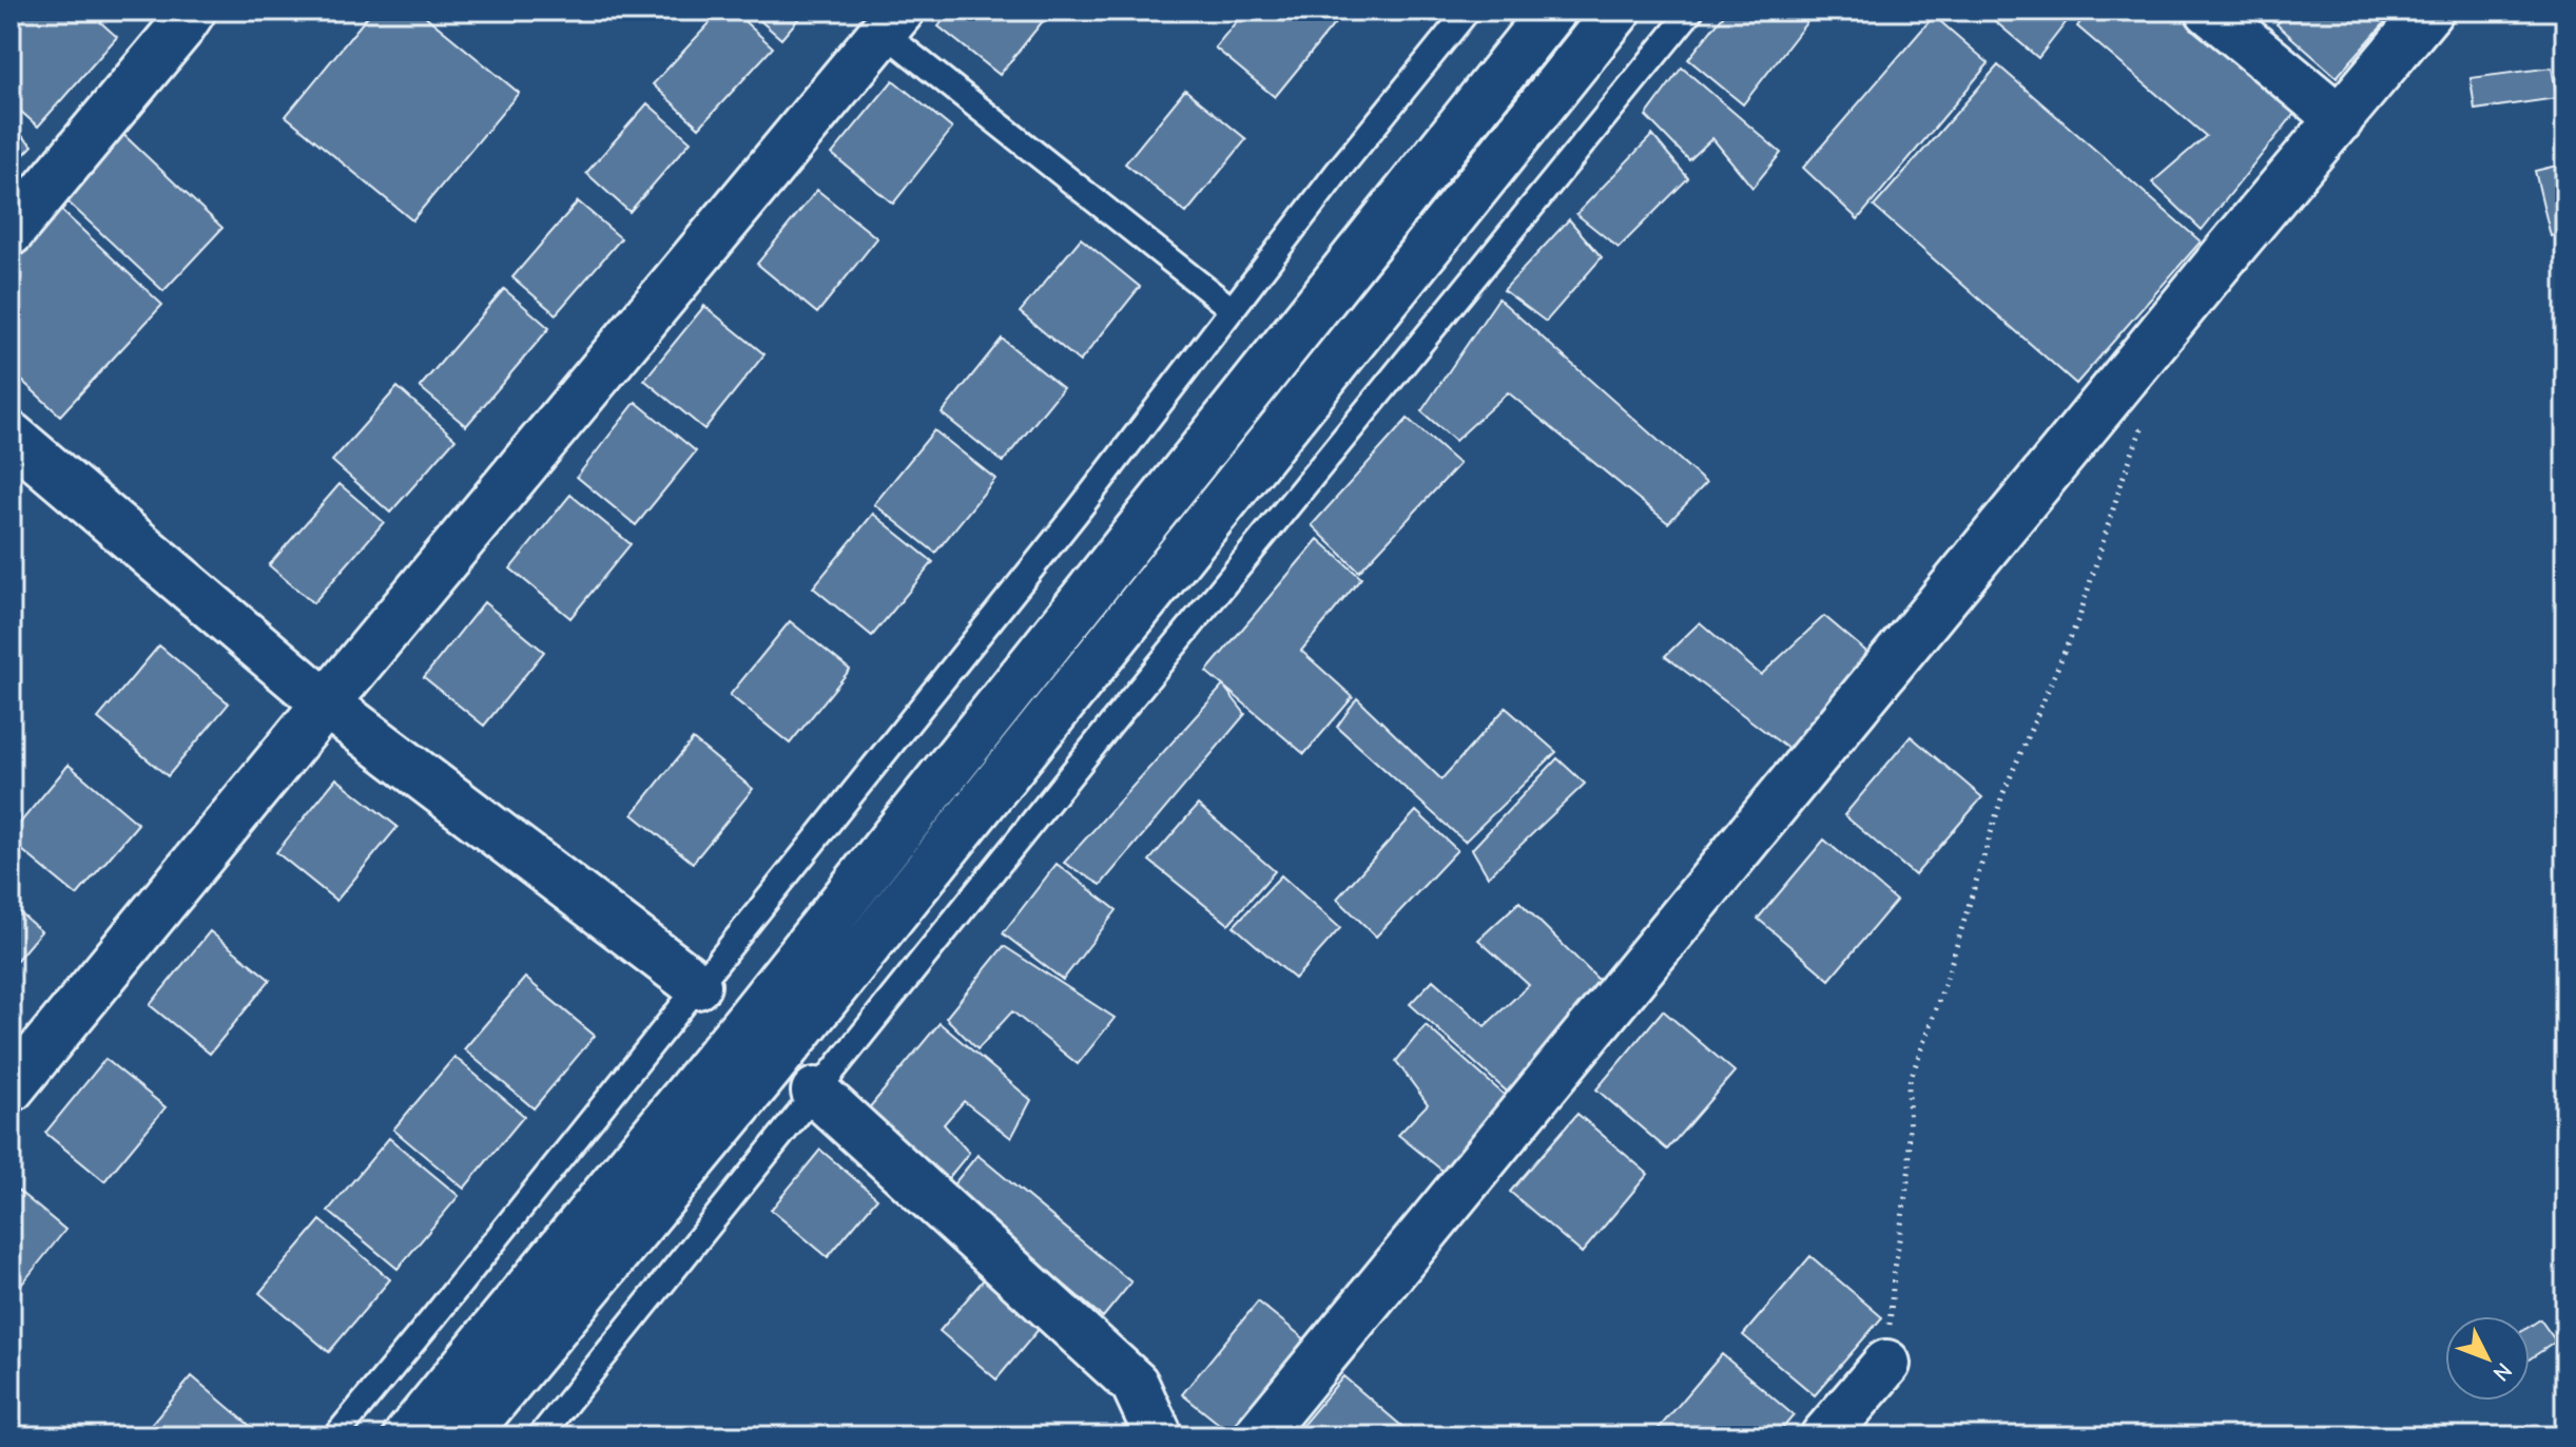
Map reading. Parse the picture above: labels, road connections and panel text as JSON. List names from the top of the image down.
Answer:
{
  "north": "bottom right"
}
